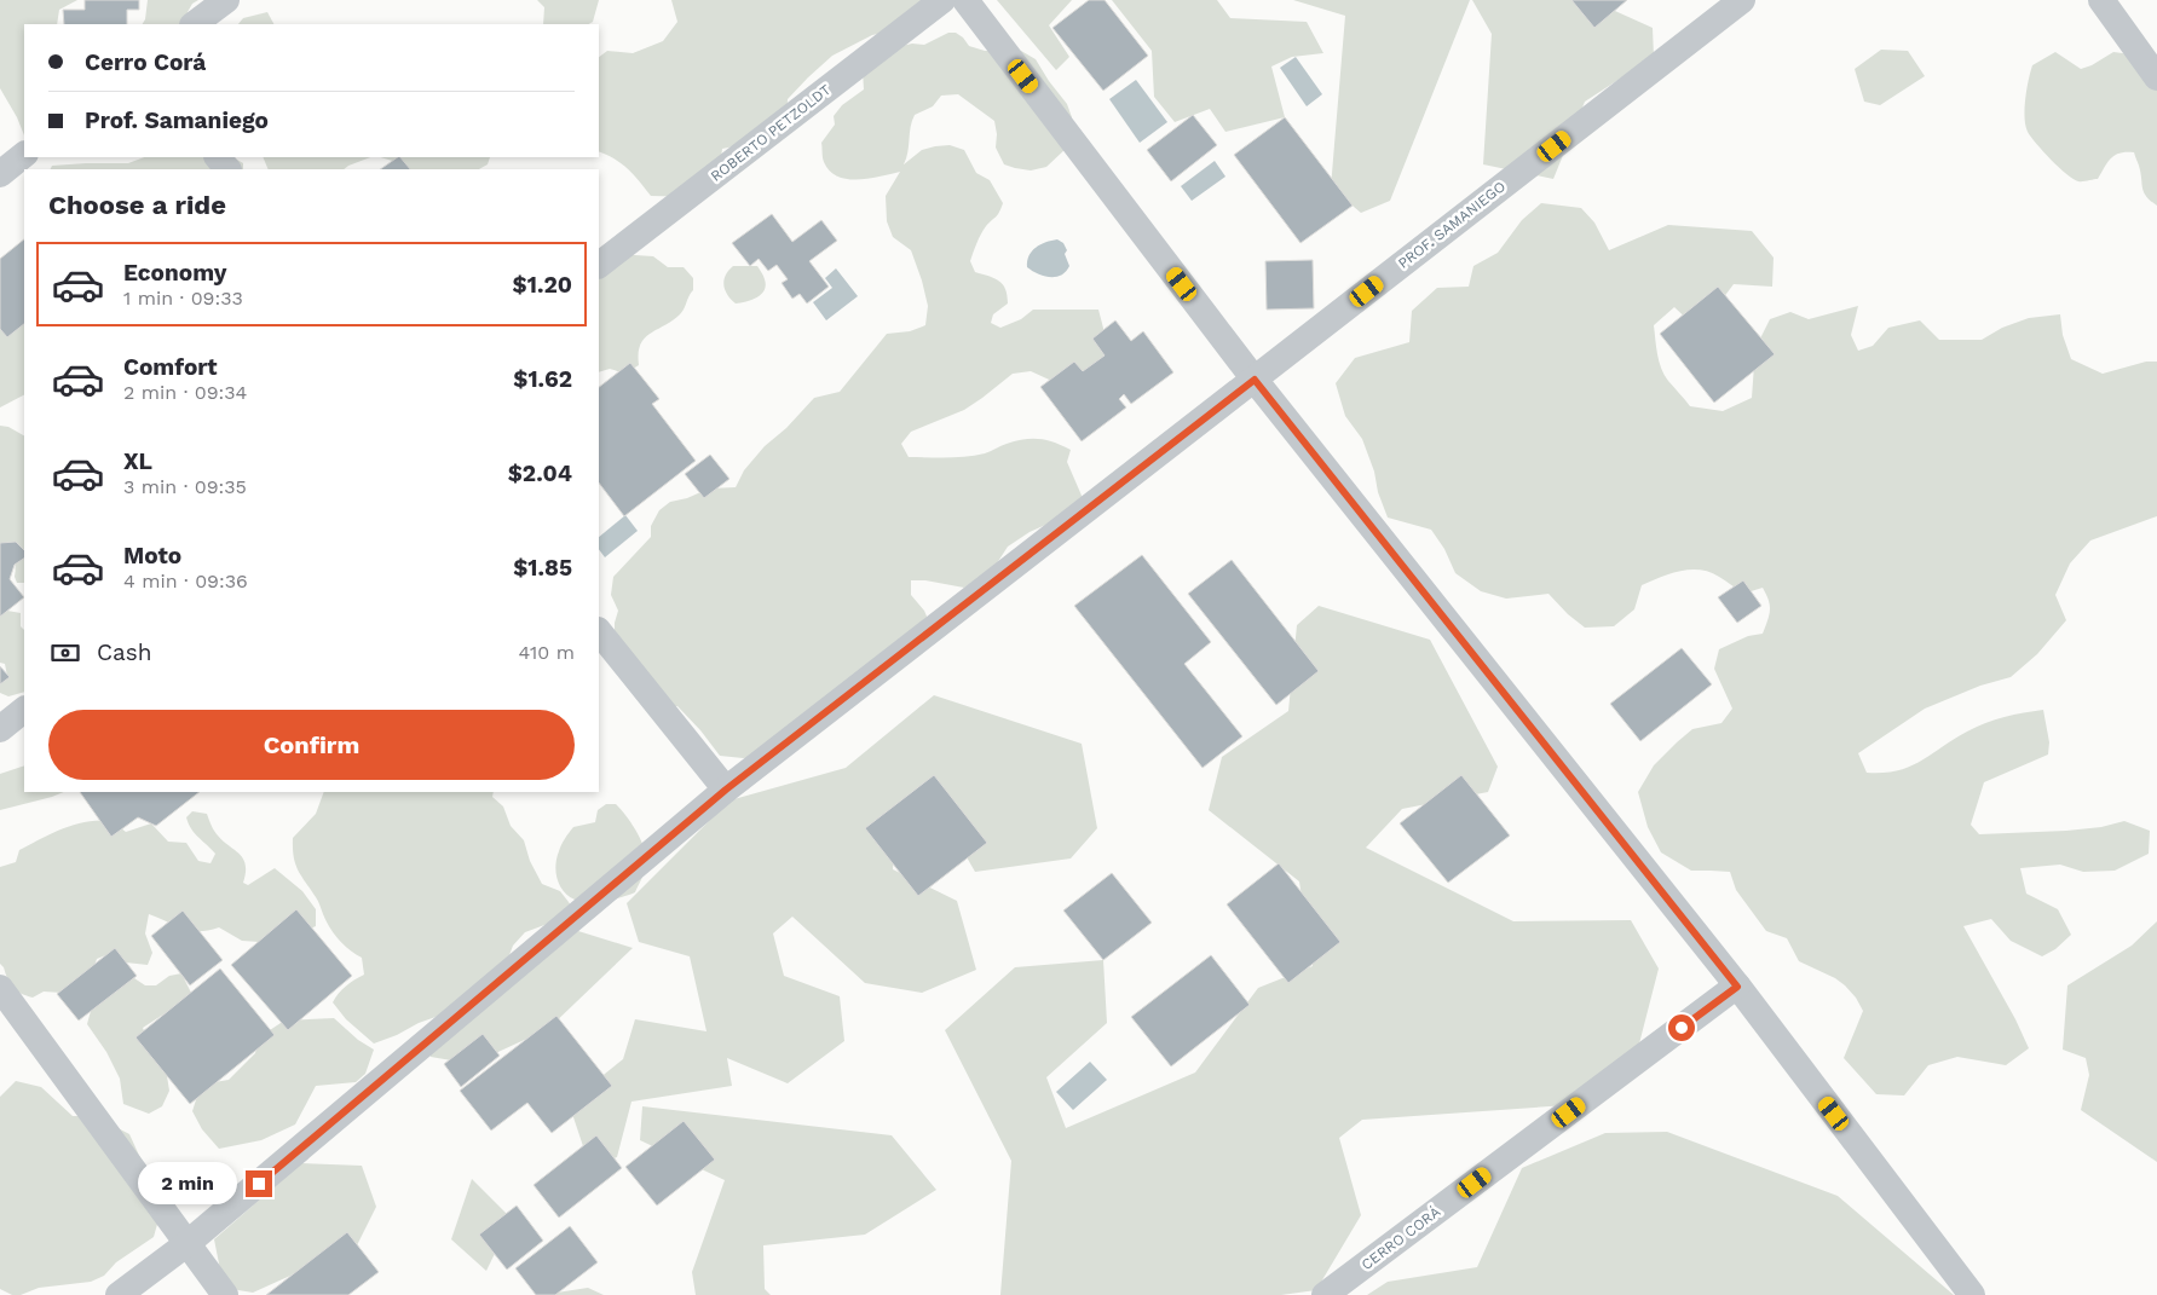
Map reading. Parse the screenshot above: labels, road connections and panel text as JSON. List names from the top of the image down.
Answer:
{
  "streets": {
    "street": ["ROBERTO PETZOLDT", "PROF. SAMANIEGO", "CERRO CORÁ"]
  },
  "page": {
    "banner": ["Cerro Corá", "Prof. Samaniego"],
    "heading": "Choose a ride",
    "list": [
      {
        "name": "Economy",
        "note": "1 min · 09:33",
        "value": "$1.20"
      },
      {
        "name": "Comfort",
        "note": "2 min · 09:34",
        "value": "$1.62"
      },
      {
        "name": "XL",
        "note": "3 min · 09:35",
        "value": "$2.04"
      },
      {
        "name": "Moto",
        "note": "4 min · 09:36",
        "value": "$1.85"
      }
    ],
    "pay": ["Cash", "410 m"],
    "buttons": "Confirm",
    "bubble": "2 min"
  }
}
